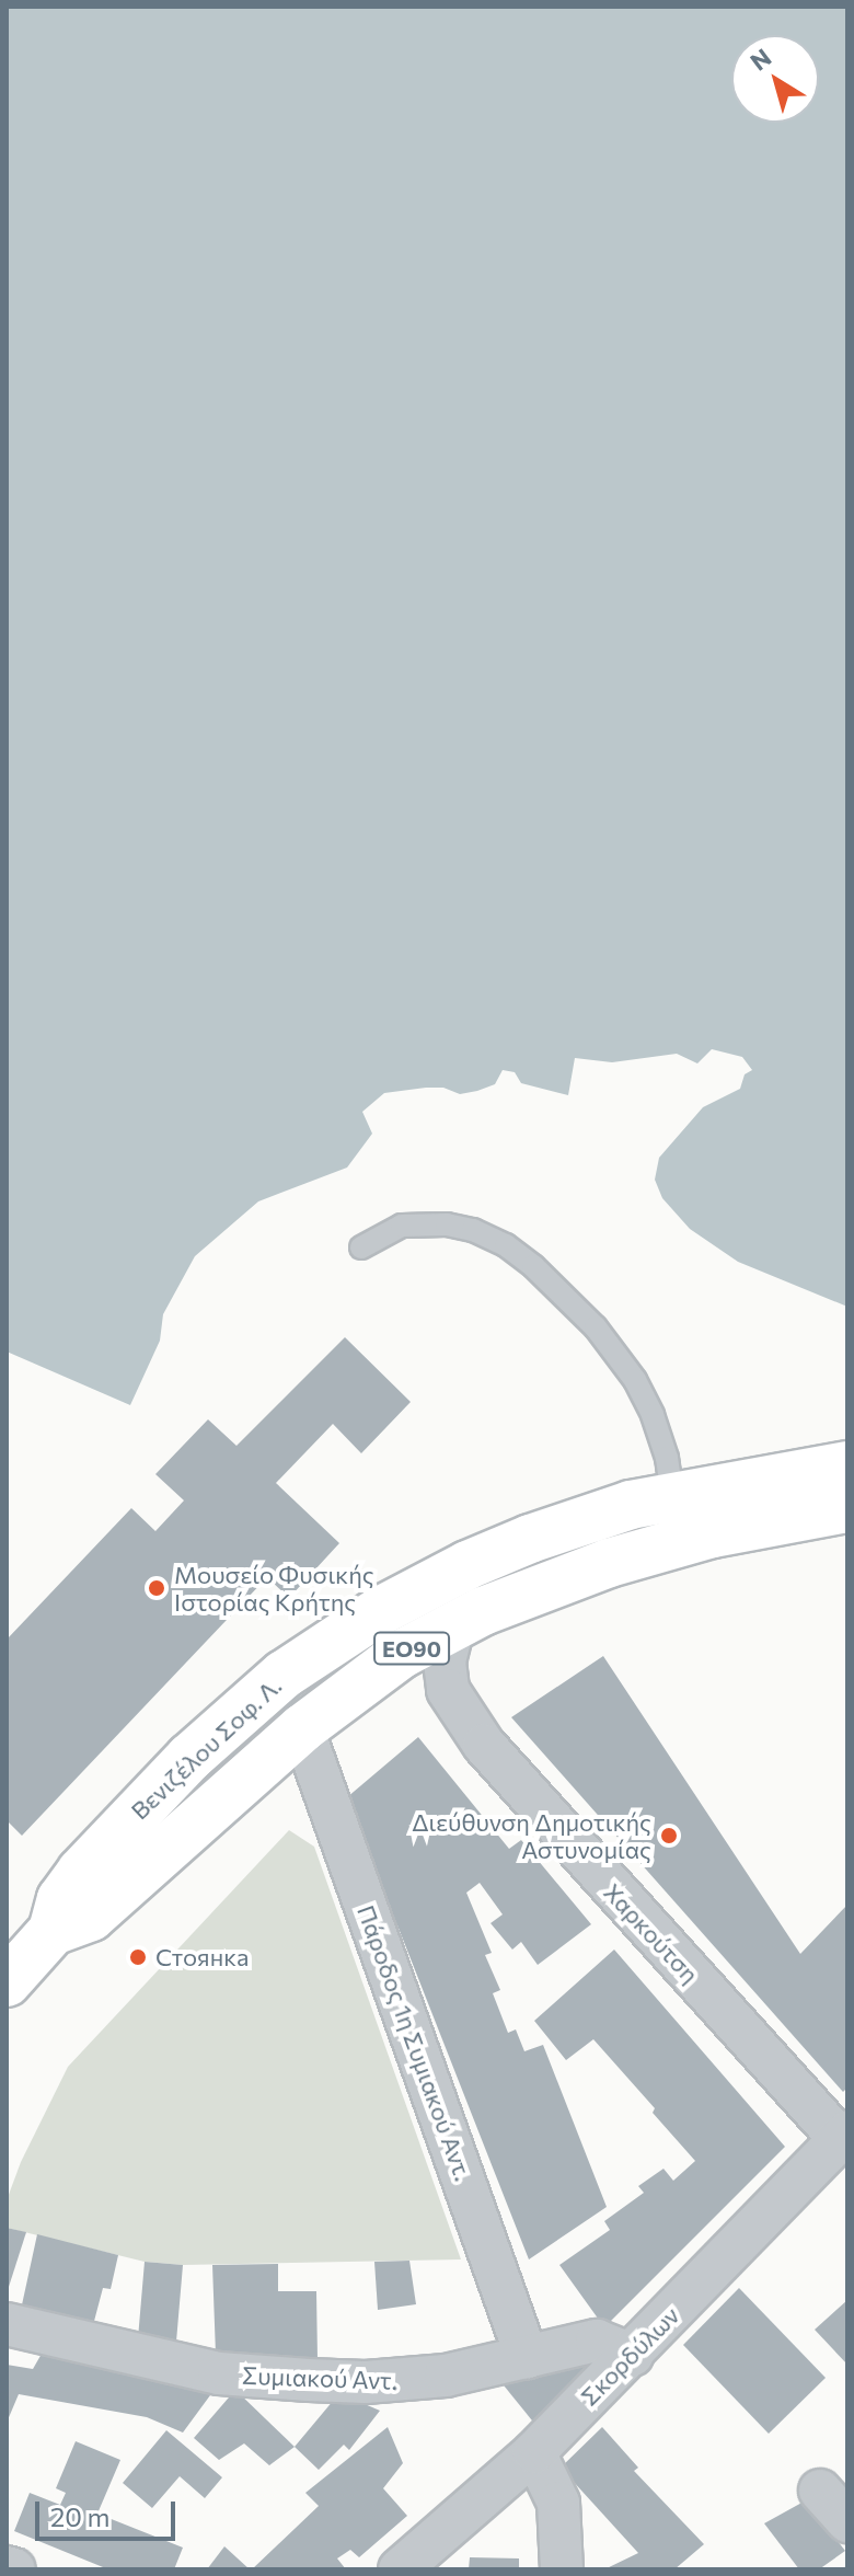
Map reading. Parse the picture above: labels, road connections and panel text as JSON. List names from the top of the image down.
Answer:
{
  "streets": {
    "main road": ["ΕΟ90", "Βενιζέλου Σοφ. Λ."],
    "street": [
      "Χαρκούτση",
      "Πάροδος 1η Συμιακού Αντ.",
      "Σκορδύλων",
      "Συμιακού Αντ."
    ]
  },
  "crossings": [
    ["Βενιζέλου Σοφ. Λ.", "Χαρκούτση"],
    ["Βενιζέλου Σοφ. Λ.", "Πάροδος 1η Συμιακού Αντ."],
    ["Χαρκούτση", "Σκορδύλων"],
    ["Πάροδος 1η Συμιακού Αντ.", "Συμιακού Αντ."],
    ["Σκορδύλων", "Συμιακού Αντ."]
  ],
  "places": ["Μουσείο Φυσικής Ιστορίας Κρήτης", "Διεύθυνση Δημοτικής Αστυνομίας", "Стоянка"],
  "scale_bar": "20 m",
  "north": "top left"
}
